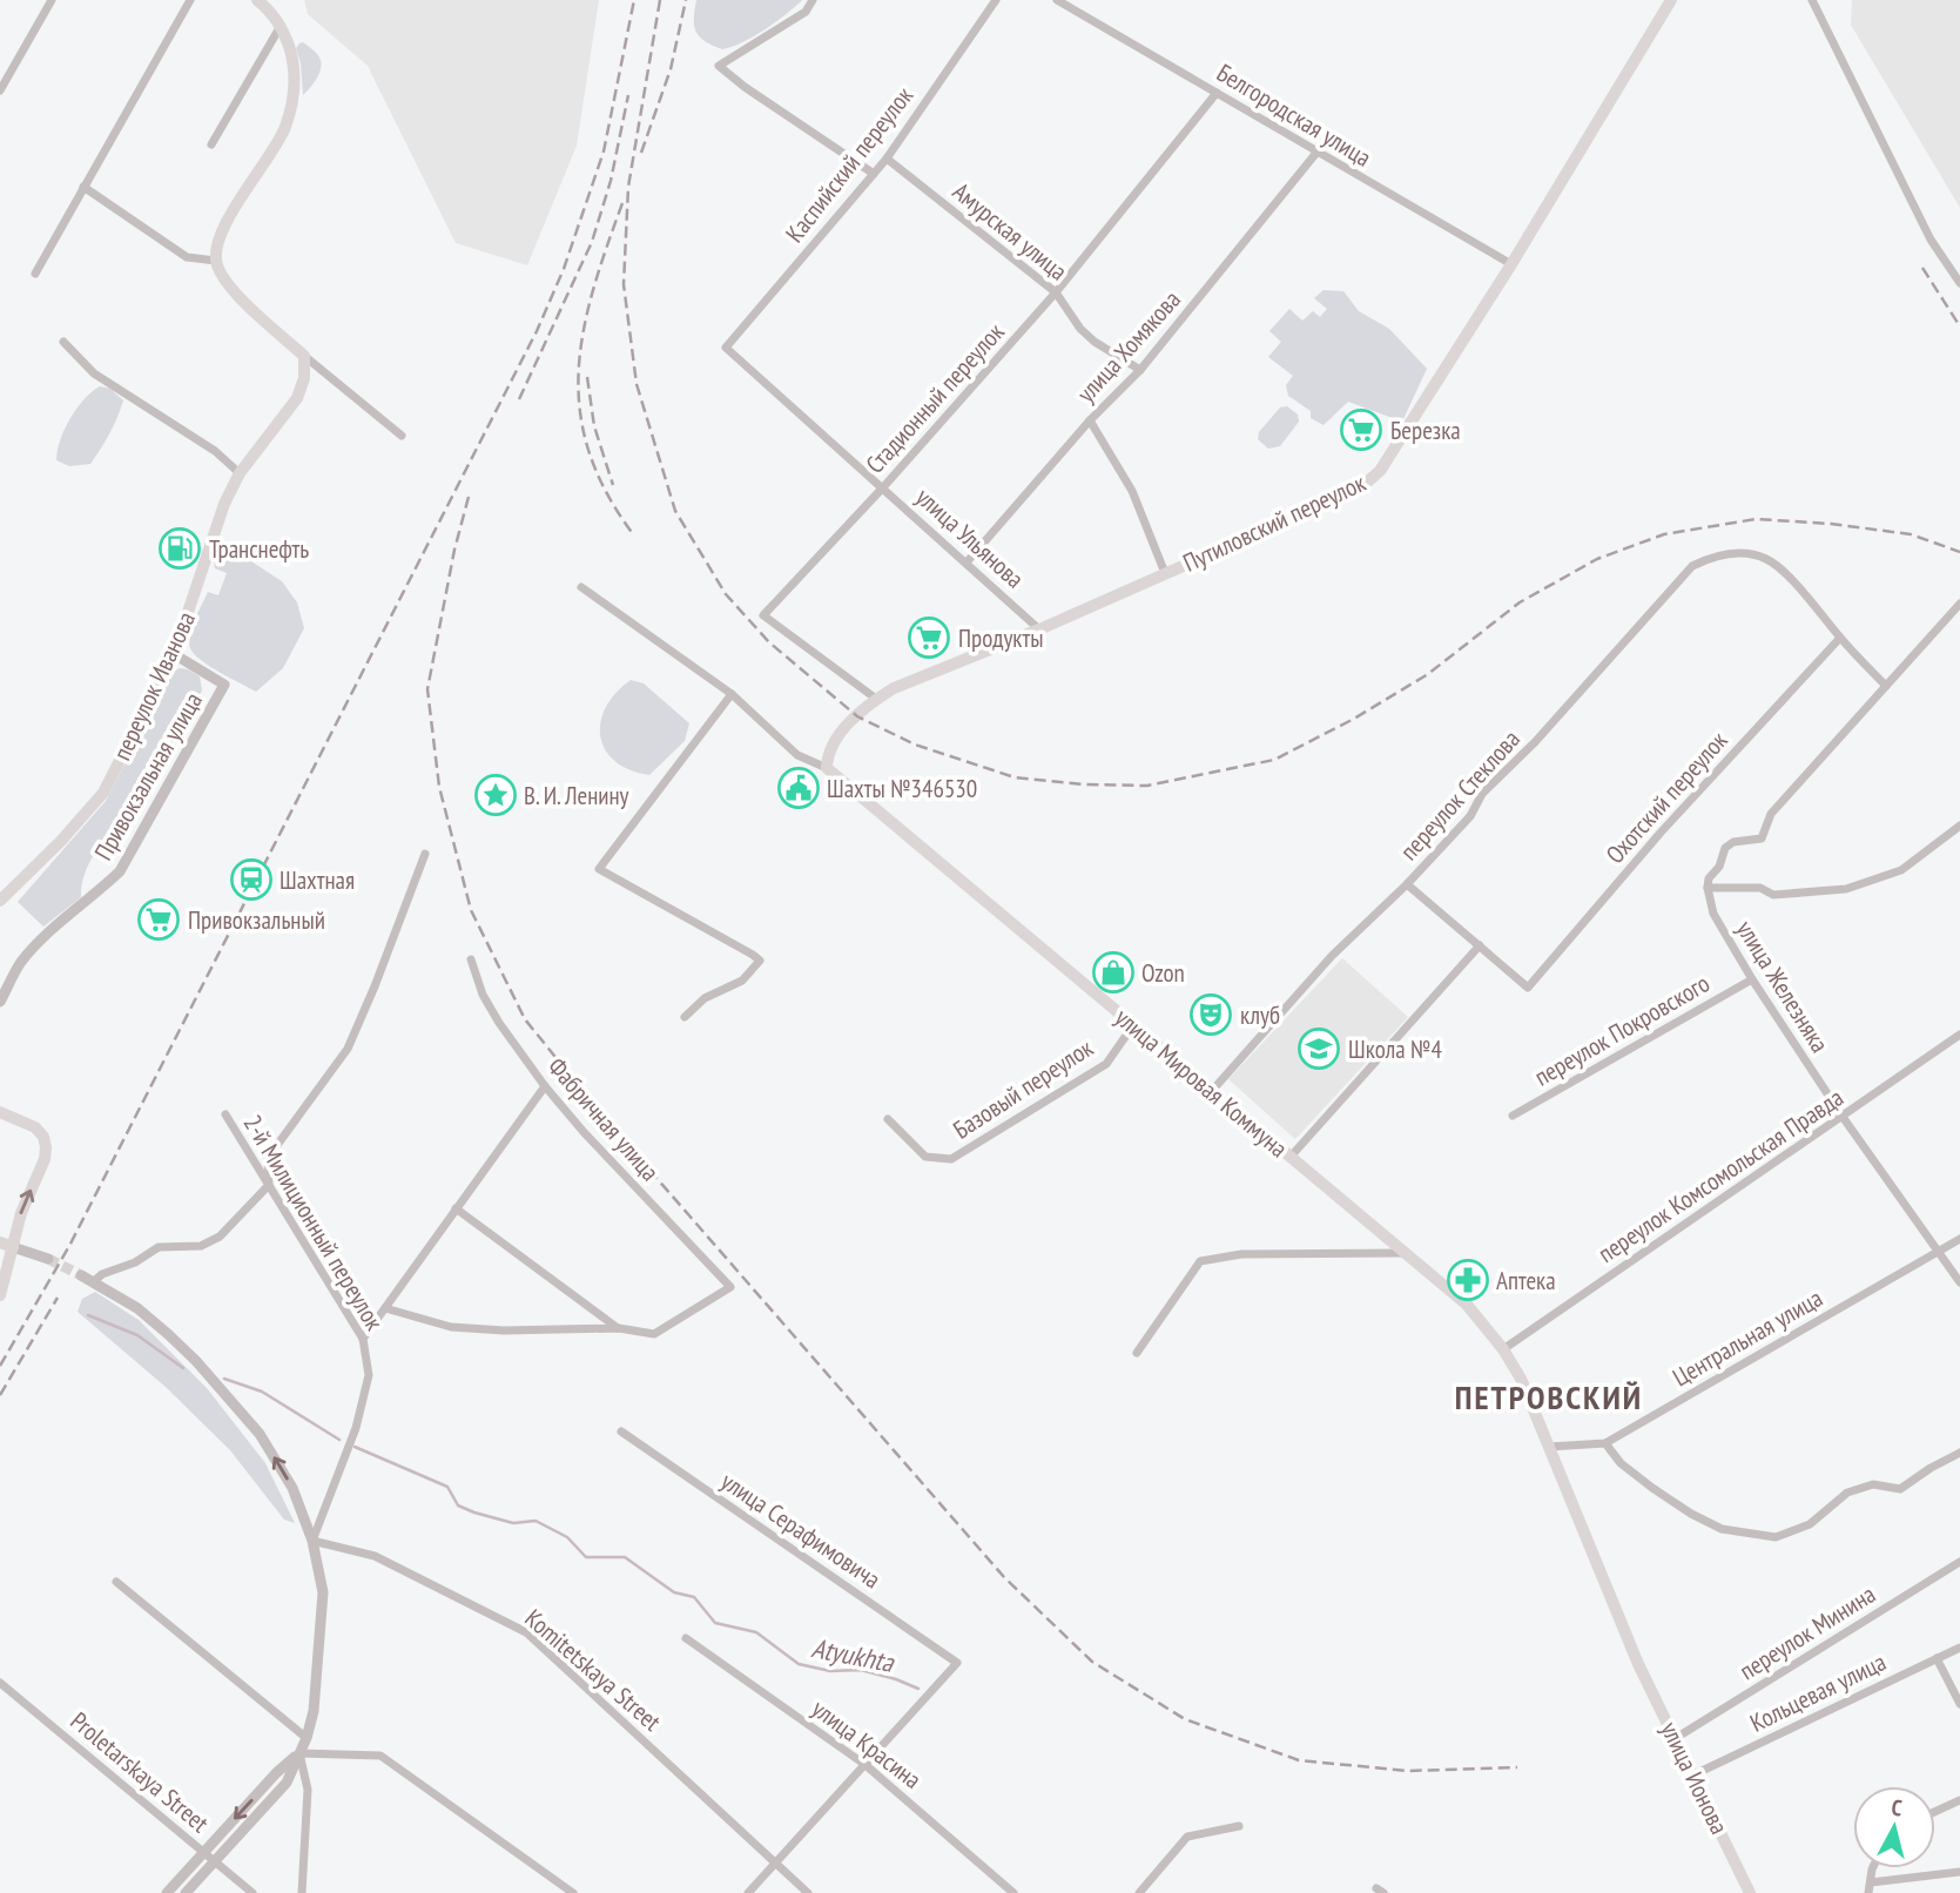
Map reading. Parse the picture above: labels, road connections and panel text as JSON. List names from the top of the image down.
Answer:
{
  "streets": {
    "main road": [
      "Путиловский переулок",
      "переулок Иванова",
      "улица Мировая Коммуна",
      "улица Ионова"
    ],
    "street": [
      "Белгородская улица",
      "Каспийский переулок",
      "Амурская улица",
      "улица Хомякова",
      "Стадионный переулок",
      "улица Ульянова",
      "Привокзальная улица",
      "переулок Стеклова",
      "Охотский переулок",
      "улица Железняка",
      "переулок Покровского",
      "Базовый переулок",
      "Фабричная улица",
      "переулок Комсомольская Правда",
      "2-й Милиционный переулок",
      "Центральная улица",
      "улица Серафимовича",
      "переулок Минина",
      "Komitetskaya Street",
      "Кольцевая улица",
      "улица Красина",
      "Proletarskaya Street"
    ]
  },
  "crossings": [
    ["Белгородская улица", "улица Хомякова"],
    ["Белгородская улица", "Стадионный переулок"],
    ["Белгородская улица", "Путиловский переулок"],
    ["Каспийский переулок", "Амурская улица"],
    ["Каспийский переулок", "улица Ульянова"],
    ["Амурская улица", "улица Хомякова"],
    ["Амурская улица", "Стадионный переулок"],
    ["улица Хомякова", "улица Ульянова"],
    ["Стадионный переулок", "Путиловский переулок"],
    ["Стадионный переулок", "улица Ульянова"],
    ["Путиловский переулок", "улица Ульянова"],
    ["Путиловский переулок", "улица Мировая Коммуна"],
    ["переулок Иванова", "Привокзальная улица"],
    ["переулок Стеклова", "Охотский переулок"],
    ["переулок Стеклова", "улица Мировая Коммуна"],
    ["улица Железняка", "переулок Покровского"],
    ["улица Железняка", "переулок Комсомольская Правда"],
    ["улица Железняка", "Центральная улица"],
    ["улица Мировая Коммуна", "Базовый переулок"],
    ["улица Мировая Коммуна", "переулок Комсомольская Правда"],
    ["улица Мировая Коммуна", "Центральная улица"],
    ["улица Мировая Коммуна", "улица Ионова"],
    ["2-й Милиционный переулок", "Komitetskaya Street"],
    ["улица Серафимовича", "улица Красина"],
    ["переулок Минина", "улица Ионова"],
    ["Кольцевая улица", "улица Ионова"]
  ],
  "districts": ["ПЕТРОВСКИЙ"],
  "water": ["Atyukhta"],
  "places": {
    "supermarket": ["Березка", "Продукты", "Привокзальный"],
    "fuel station": ["Транснефть"],
    "public building": ["Шахты №346530"],
    "place": ["В. И. Ленину"],
    "station": ["Шахтная"],
    "shop": ["Ozon"],
    "theatre": ["клуб"],
    "school or university": ["Школа №4"],
    "pharmacy": ["Аптека"]
  },
  "north": "top"
}
